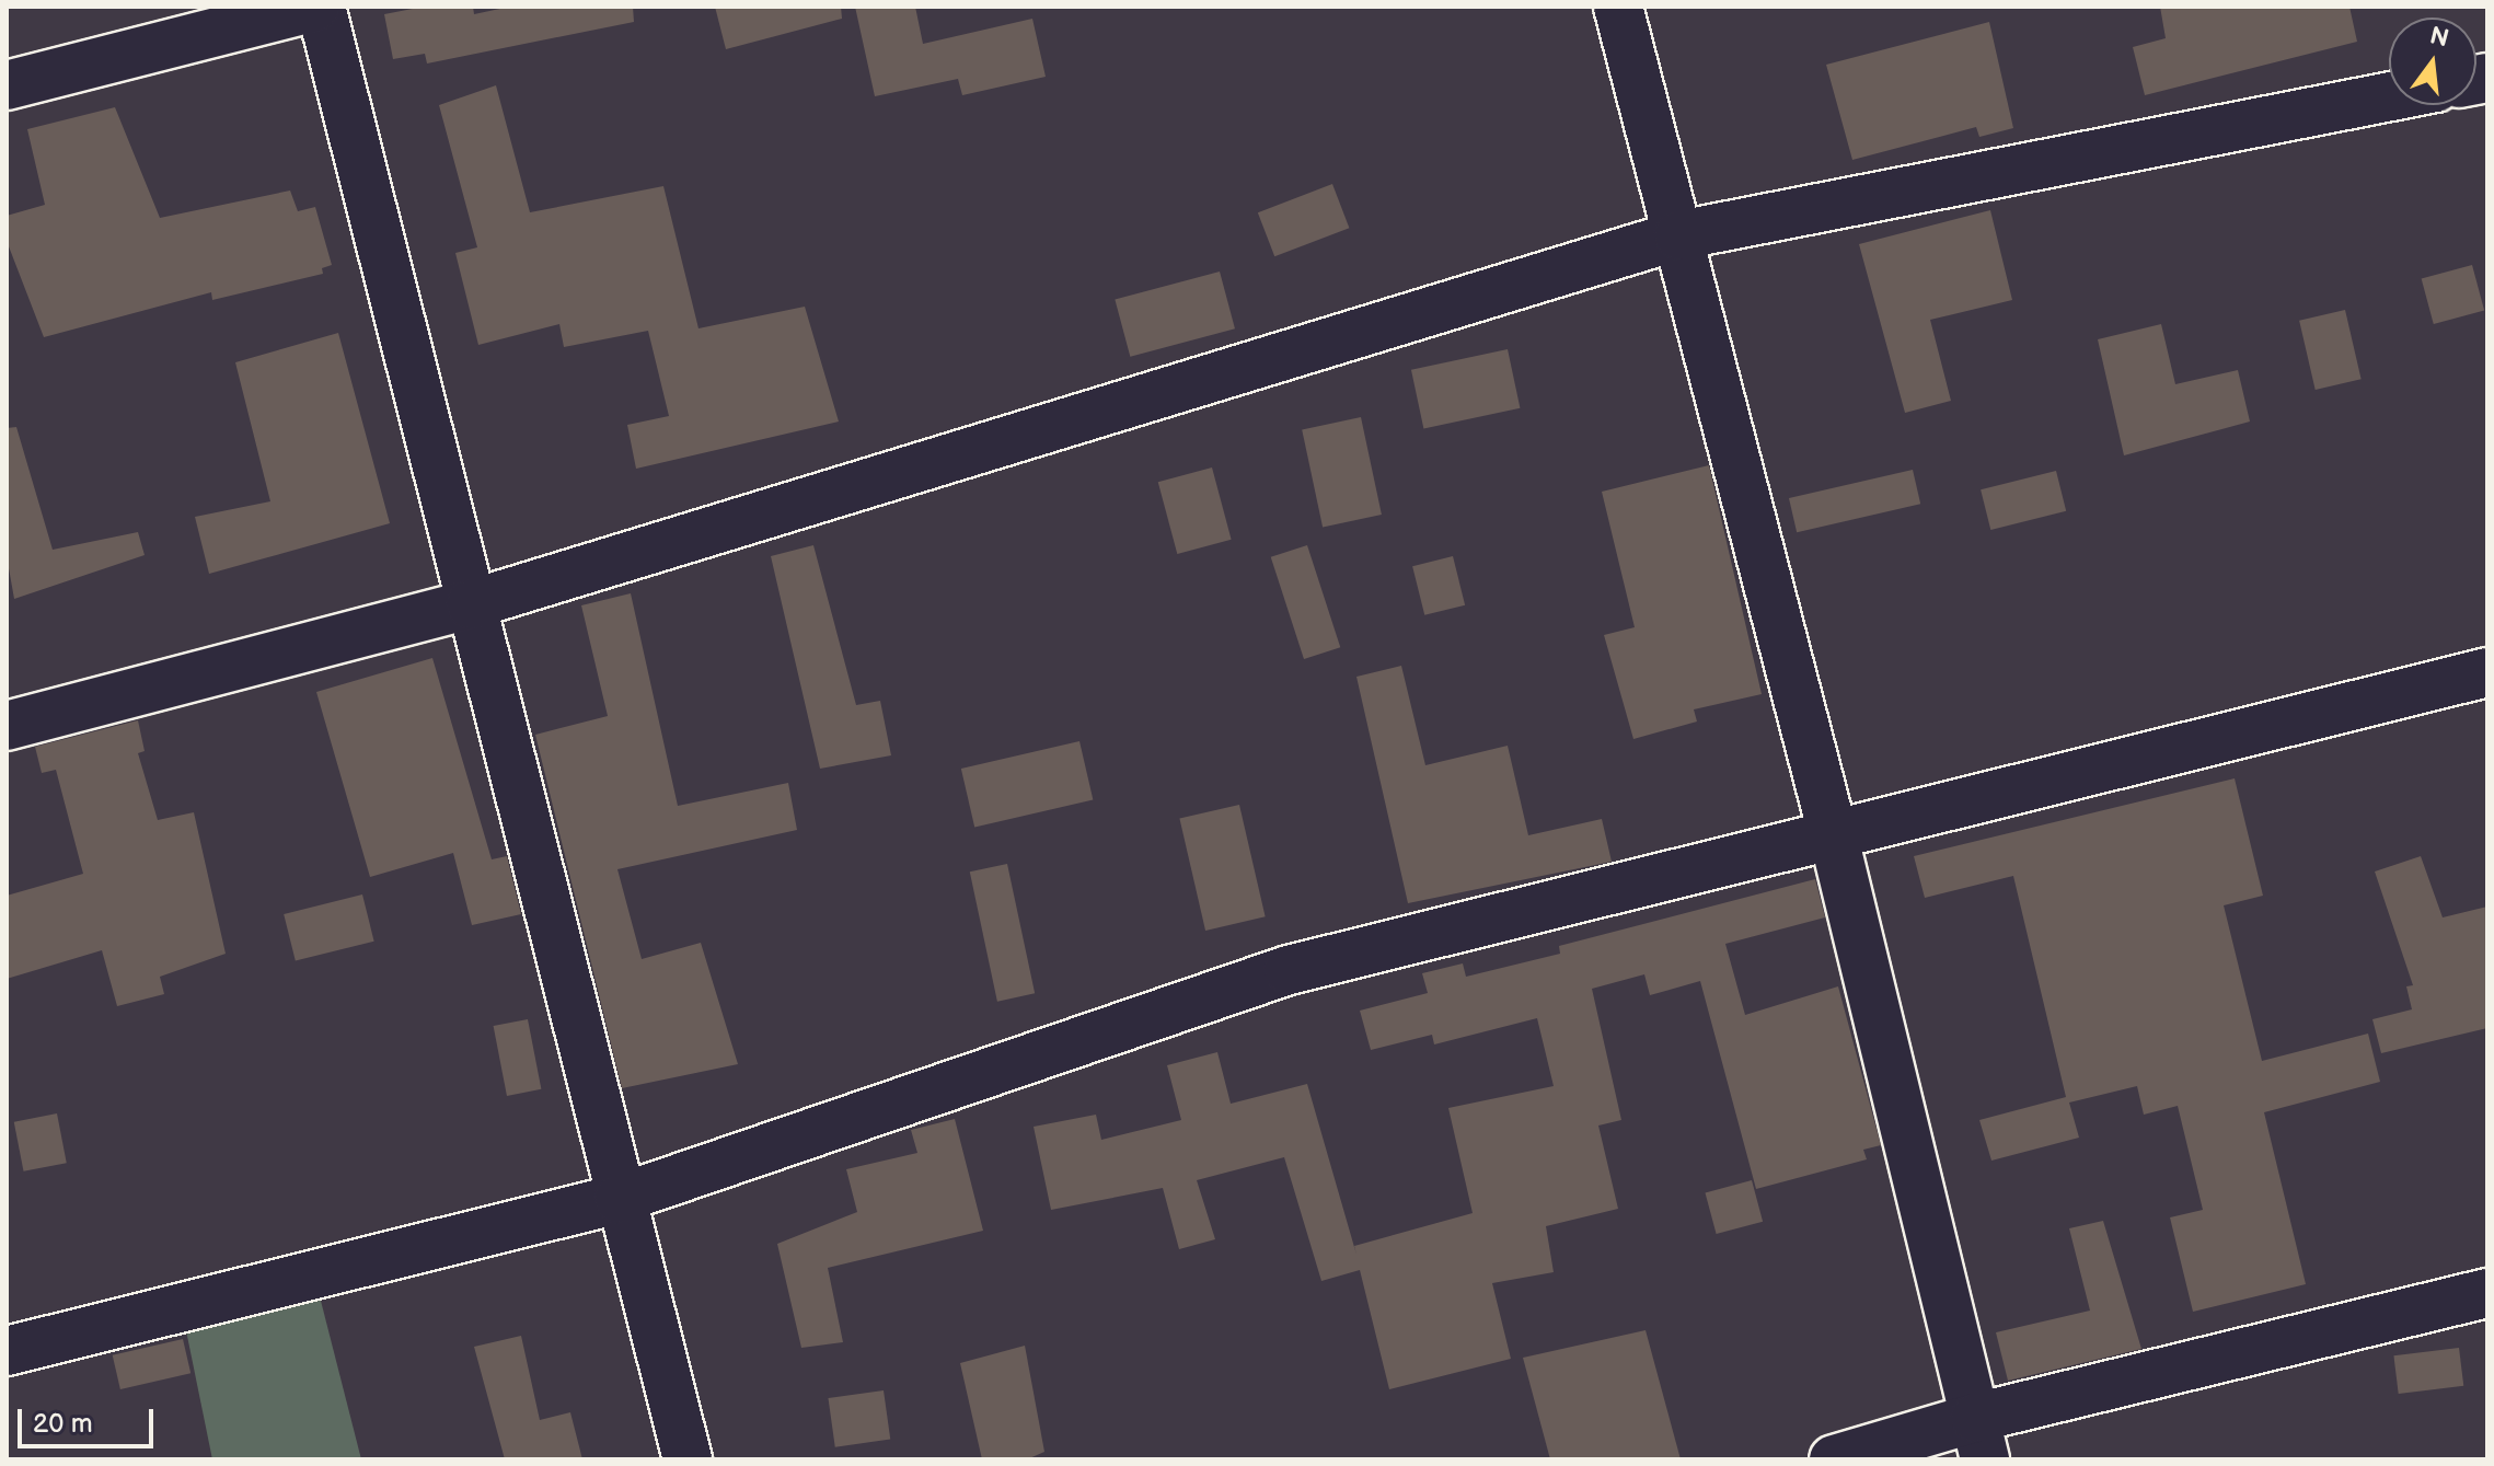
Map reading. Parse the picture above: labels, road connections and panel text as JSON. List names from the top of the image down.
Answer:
{
  "scale_bar": "20 m",
  "north": "top"
}
